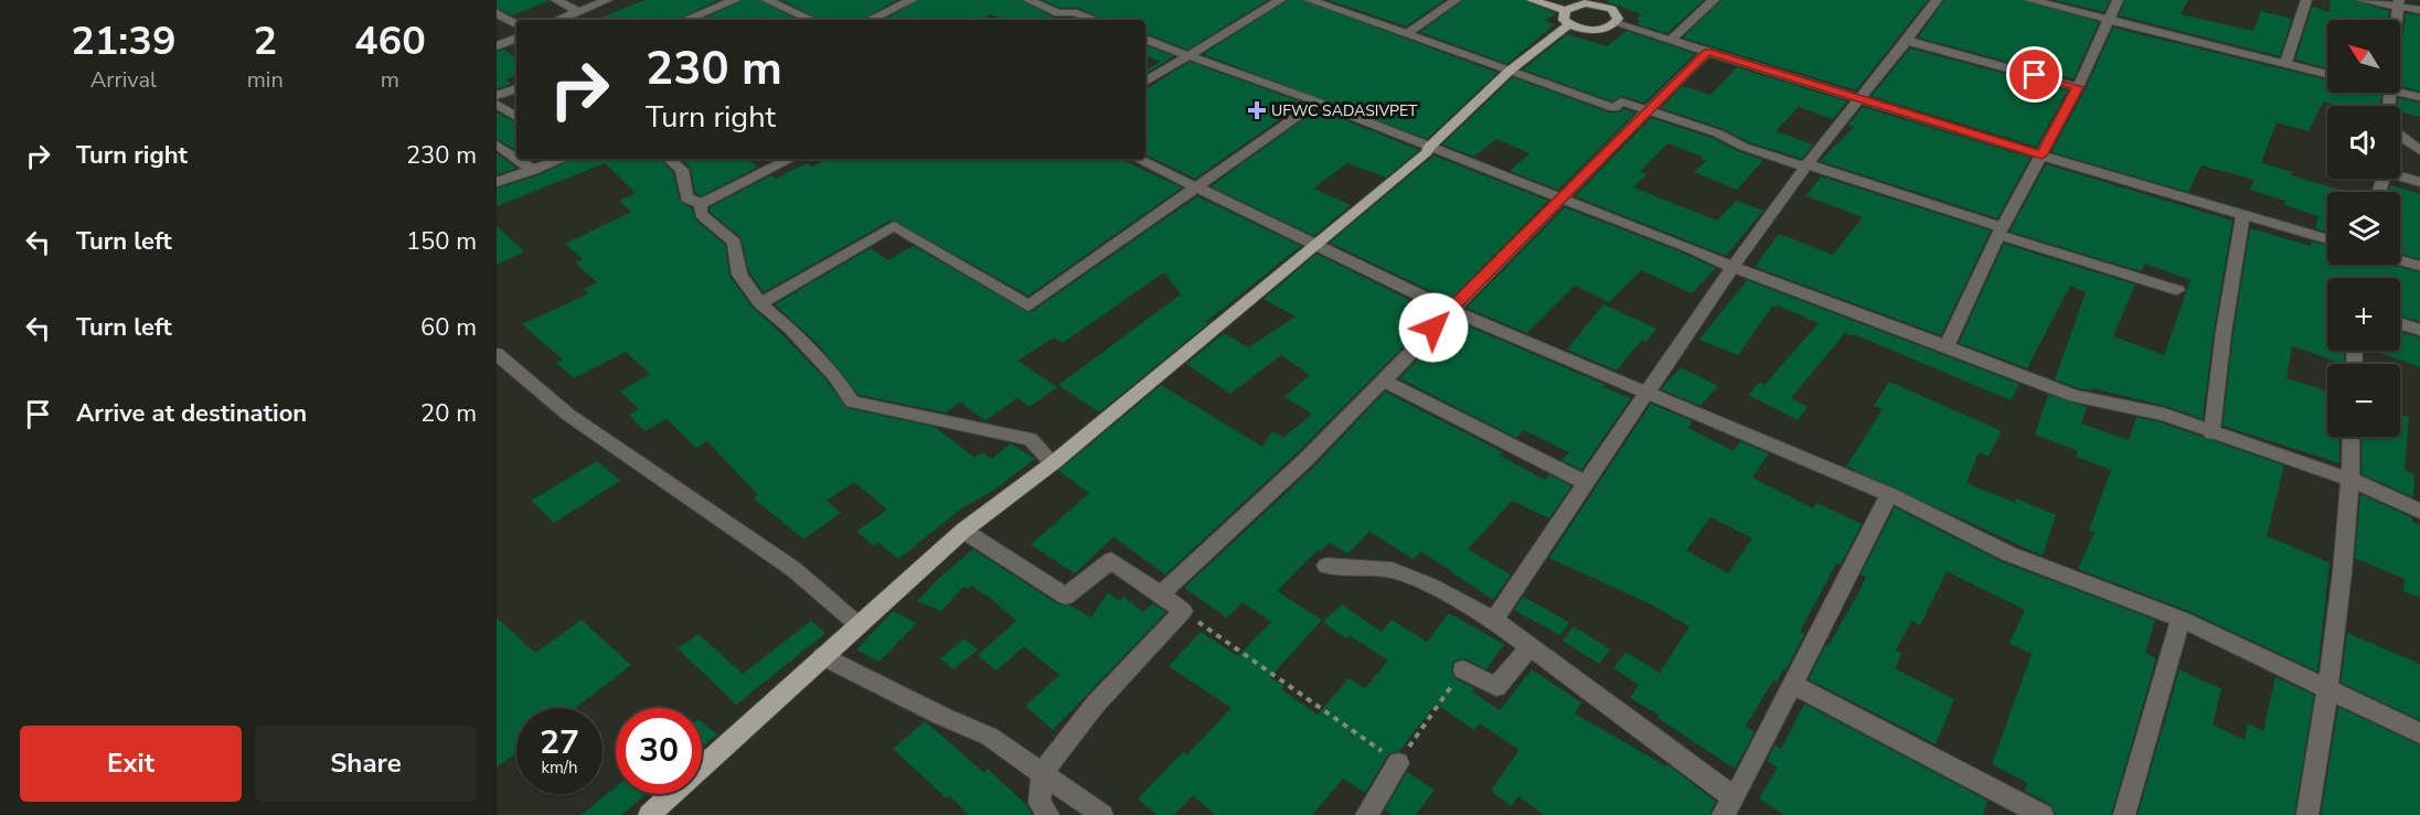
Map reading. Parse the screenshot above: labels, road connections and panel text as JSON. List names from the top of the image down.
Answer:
{
  "places": {
    "health": ["UFWC SADASIVPET"]
  },
  "north": "top left",
  "page": {
    "eta": [
      "21:39",
      "Arrival",
      "2",
      "min",
      "460",
      "m"
    ],
    "map_buttons": ["+", "−"],
    "turn": ["230 m", "Turn right"],
    "list": [
      {
        "name": "Turn right",
        "value": "230 m"
      },
      {
        "name": "Turn left",
        "value": "150 m"
      },
      {
        "name": "Turn left",
        "value": "60 m"
      },
      {
        "name": "Arrive at destination",
        "value": "20 m"
      }
    ],
    "speed": "27 km/h",
    "limit": "30",
    "buttons": ["Exit", "Share"]
  }
}
